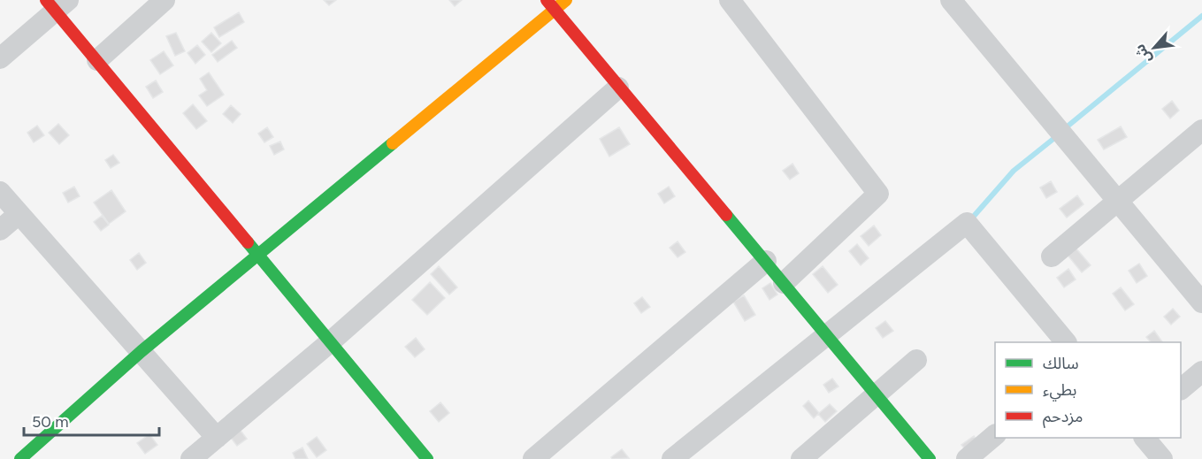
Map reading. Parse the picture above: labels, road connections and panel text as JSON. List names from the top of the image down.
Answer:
{
  "legend": ["سالك", "بطيء", "مزدحم"],
  "scale_bar": "50 m",
  "north": "bottom left"
}
